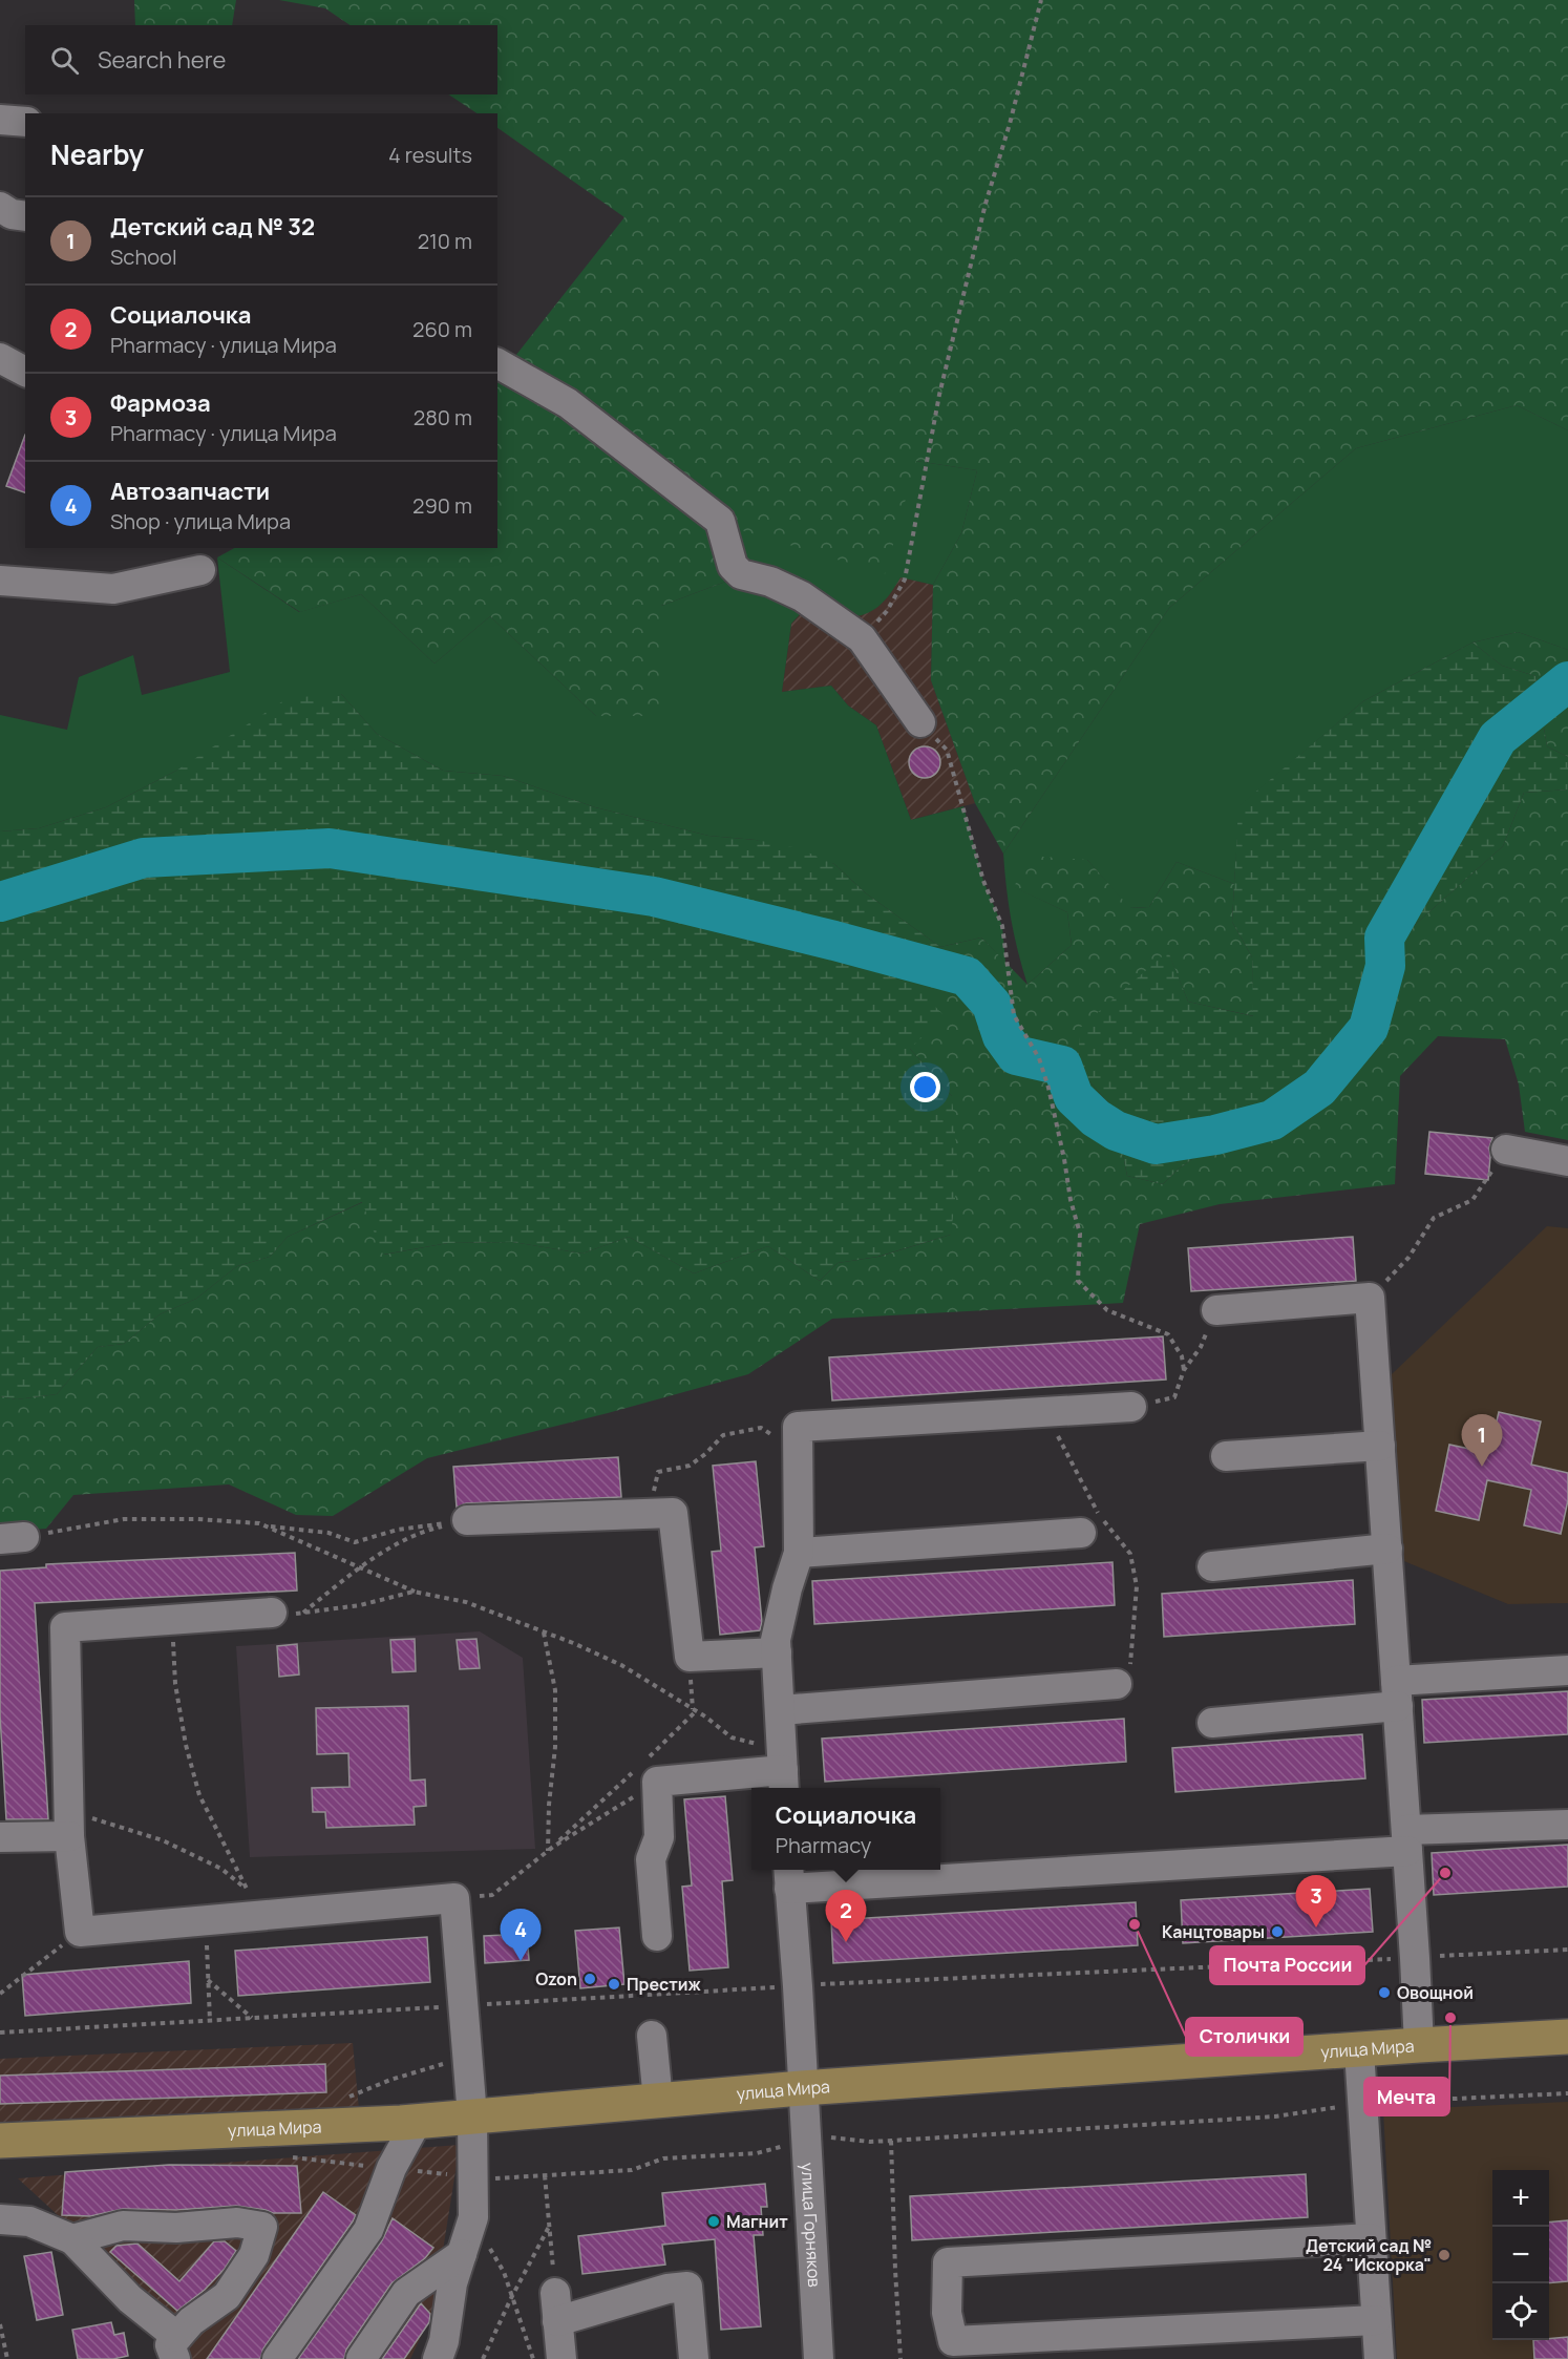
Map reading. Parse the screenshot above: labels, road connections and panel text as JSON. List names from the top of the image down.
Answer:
{
  "streets": {
    "main road": ["улица Мира"],
    "street": ["улица Горняков"]
  },
  "crossings": [
    ["улица Мира", "улица Горняков"]
  ],
  "places": [
    "Почта России",
    "Столички",
    "Канцтовары",
    "Ozon",
    "Престиж",
    "Овощной",
    "Мечта",
    "Магнит",
    "Детский сад № 24 \"Искорка\""
  ],
  "page": {
    "search": "Search here",
    "heading": ["Nearby", "4 results"],
    "list": [
      {
        "mark": "1",
        "name": "Детский сад № 32",
        "note": "School",
        "value": "210 m"
      },
      {
        "mark": "2",
        "name": "Социалочка",
        "note": "Pharmacy · улица Мира",
        "value": "260 m"
      },
      {
        "mark": "3",
        "name": "Фармоза",
        "note": "Pharmacy · улица Мира",
        "value": "280 m"
      },
      {
        "mark": "4",
        "name": "Автозапчасти",
        "note": "Shop · улица Мира",
        "value": "290 m"
      }
    ],
    "pins": [
      "1",
      "3",
      "2",
      "4"
    ],
    "popup": ["Социалочка", "Pharmacy"],
    "map_buttons": ["+", "−"]
  }
}
